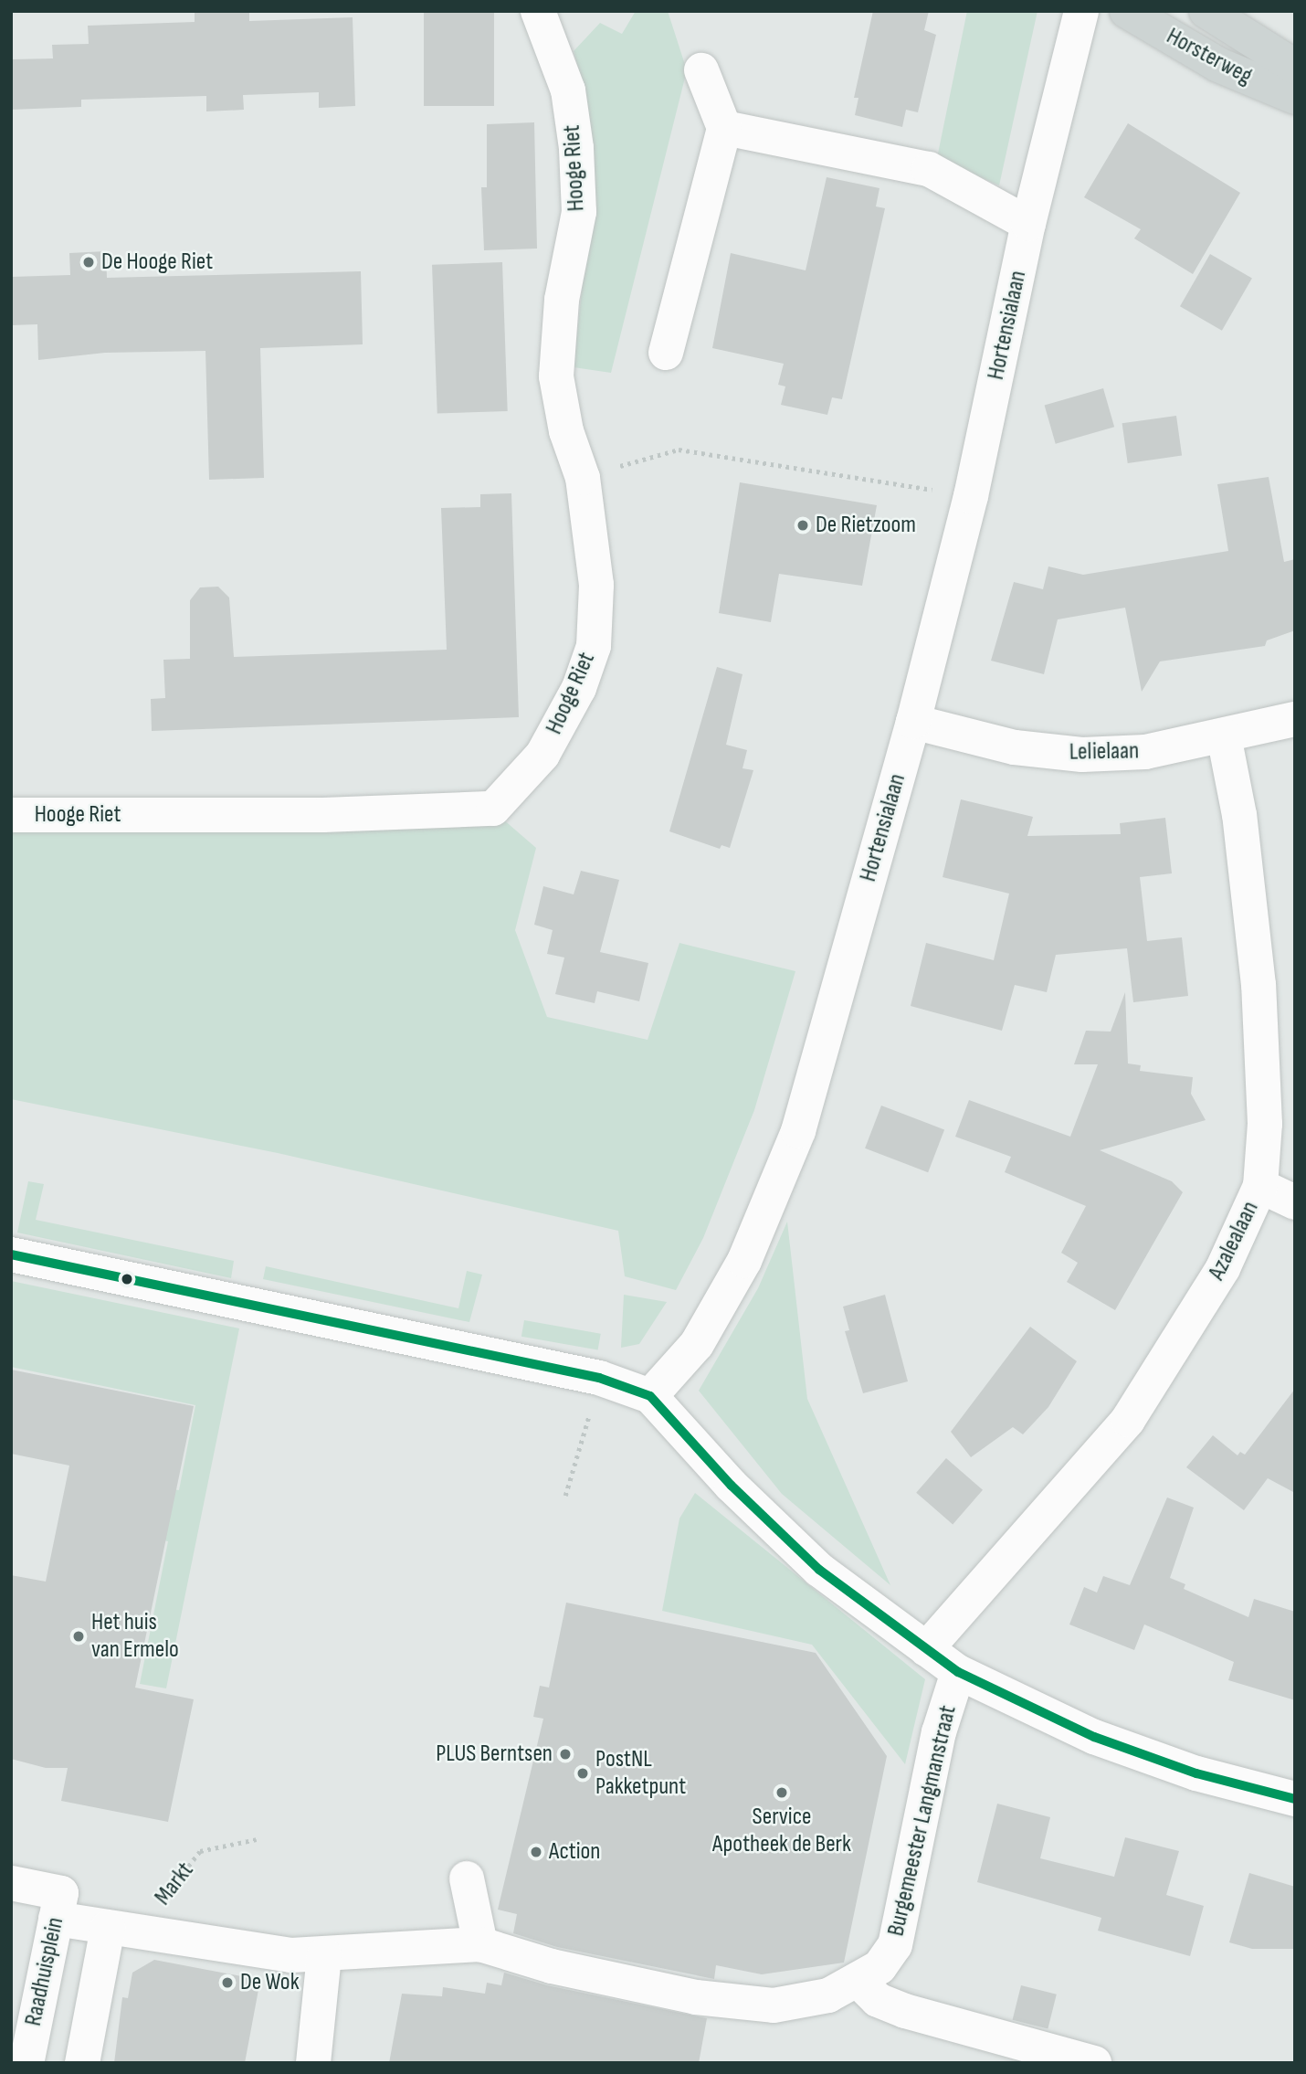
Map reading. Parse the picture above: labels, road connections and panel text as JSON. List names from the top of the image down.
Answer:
{
  "streets": {
    "main road": ["Horsterweg"],
    "street": [
      "Hooge Riet",
      "Hortensialaan",
      "Lelielaan",
      "Azalealaan",
      "Burgemeester Langmanstraat",
      "Raadhuisplein"
    ],
    "path": ["Markt"]
  },
  "crossings": [
    ["Hortensialaan", "Lelielaan"],
    ["Lelielaan", "Azalealaan"],
    ["Burgemeester Langmanstraat", "Markt"],
    ["Burgemeester Langmanstraat", "Raadhuisplein"]
  ],
  "places": [
    "De Hooge Riet",
    "De Rietzoom",
    "Het huis van Ermelo",
    "PLUS Berntsen",
    "PostNL Pakketpunt",
    "Service Apotheek de Berk",
    "Action",
    "De Wok"
  ]
}
